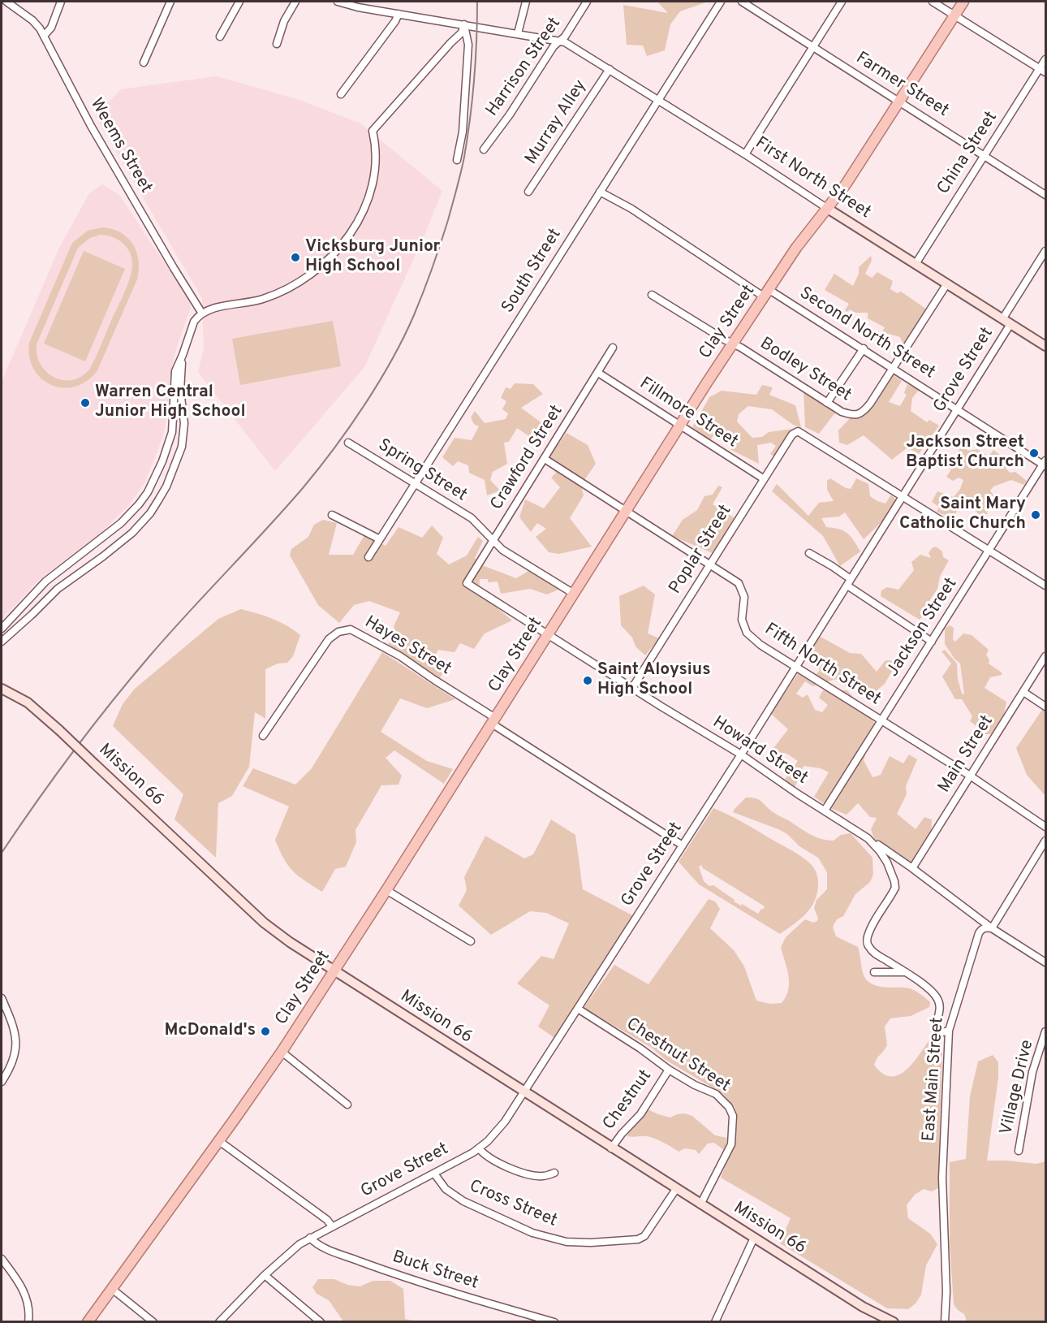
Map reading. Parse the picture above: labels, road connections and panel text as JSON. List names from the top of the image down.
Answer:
{
  "streets": {
    "main road": ["Clay Street"],
    "street": [
      "Harrison Street",
      "Farmer Street",
      "Murray Alley",
      "Weems Street",
      "China Street",
      "First North Street",
      "South Street",
      "Second North Street",
      "Bodley Street",
      "Grove Street",
      "Fillmore Street",
      "Crawford Street",
      "Spring Street",
      "Poplar Street",
      "Jackson Street",
      "Hayes Street",
      "Fifth North Street",
      "Howard Street",
      "Main Street",
      "Mission 66",
      "Chestnut Street",
      "East Main Street",
      "Village Drive",
      "Chestnut",
      "Cross Street",
      "Buck Street"
    ]
  },
  "crossings": [
    ["Harrison Street", "First North Street"],
    ["Farmer Street", "China Street"],
    ["Farmer Street", "Clay Street"],
    ["Murray Alley", "First North Street"],
    ["China Street", "First North Street"],
    ["First North Street", "South Street"],
    ["First North Street", "Clay Street"],
    ["First North Street", "Bodley Street"],
    ["First North Street", "Grove Street"],
    ["South Street", "Second North Street"],
    ["South Street", "Spring Street"],
    ["Clay Street", "Second North Street"],
    ["Clay Street", "Bodley Street"],
    ["Clay Street", "Fillmore Street"],
    ["Clay Street", "Spring Street"],
    ["Clay Street", "Hayes Street"],
    ["Clay Street", "Fifth North Street"],
    ["Clay Street", "Howard Street"],
    ["Clay Street", "Mission 66"],
    ["Second North Street", "Bodley Street"],
    ["Second North Street", "Grove Street"],
    ["Second North Street", "Jackson Street"],
    ["Grove Street", "Poplar Street"],
    ["Grove Street", "Hayes Street"],
    ["Grove Street", "Fifth North Street"],
    ["Grove Street", "Howard Street"],
    ["Grove Street", "Mission 66"],
    ["Grove Street", "Chestnut Street"],
    ["Grove Street", "Cross Street"],
    ["Grove Street", "Buck Street"],
    ["Fillmore Street", "Crawford Street"],
    ["Fillmore Street", "Poplar Street"],
    ["Crawford Street", "Spring Street"],
    ["Crawford Street", "Fifth North Street"],
    ["Crawford Street", "Howard Street"],
    ["Poplar Street", "Fifth North Street"],
    ["Poplar Street", "Howard Street"],
    ["Jackson Street", "Fifth North Street"],
    ["Jackson Street", "Howard Street"],
    ["Fifth North Street", "Main Street"],
    ["Howard Street", "East Main Street"],
    ["Mission 66", "Chestnut Street"],
    ["Mission 66", "Chestnut"],
    ["Mission 66", "Cross Street"],
    ["Chestnut Street", "Chestnut"]
  ],
  "places": [
    "Vicksburg Junior High School",
    "Warren Central Junior High School",
    "Jackson Street Baptist Church",
    "Saint Mary Catholic Church",
    "Saint Aloysius High School",
    "McDonald's"
  ]
}
